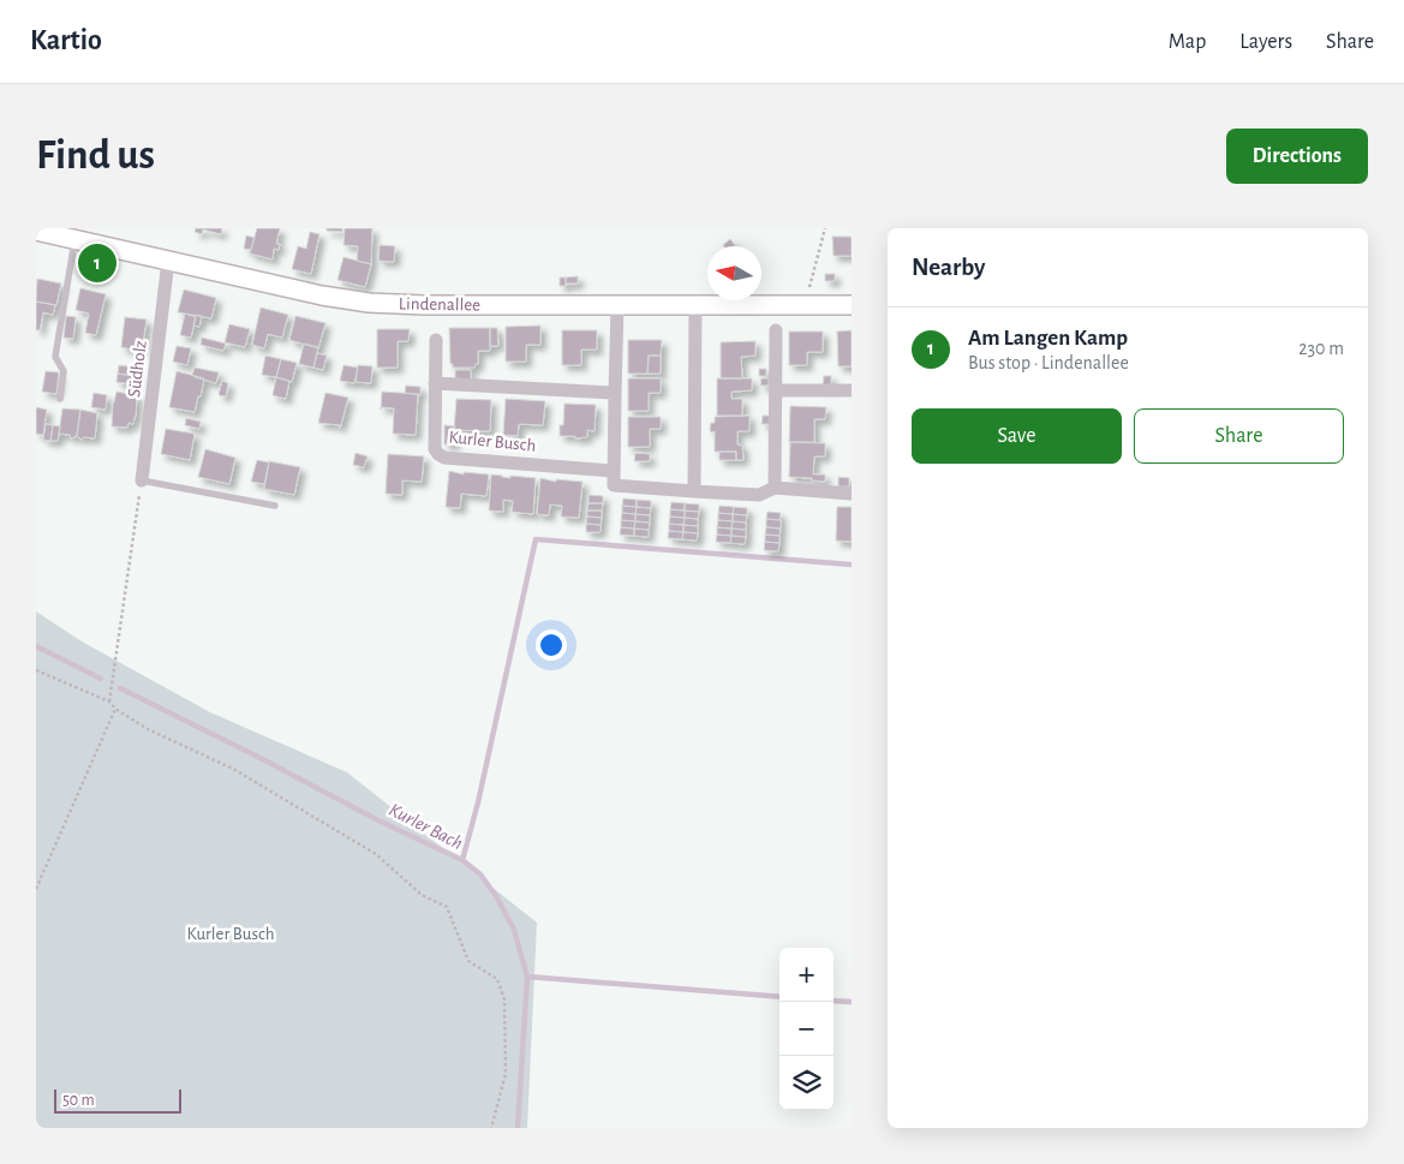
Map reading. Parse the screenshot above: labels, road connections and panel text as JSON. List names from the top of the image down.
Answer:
{
  "streets": {
    "main road": ["Lindenallee"],
    "street": ["Südholz", "Kurler Busch"]
  },
  "crossings": [
    ["Lindenallee", "Südholz"]
  ],
  "water": ["Kurler Bach"],
  "parks": ["Kurler Busch"],
  "scale_bar": "50 m",
  "north": "left",
  "page": {
    "header": "Kartio",
    "nav": ["Map", "Layers", "Share"],
    "buttons": [
      "Directions",
      ["Save", "Share"]
    ],
    "title": "Find us",
    "heading": "Nearby",
    "pins": "1",
    "list": [
      {
        "mark": "1",
        "name": "Am Langen Kamp",
        "note": "Bus stop · Lindenallee",
        "value": "230 m"
      }
    ],
    "map_buttons": ["+", "−"],
    "scale": "50 m"
  }
}
